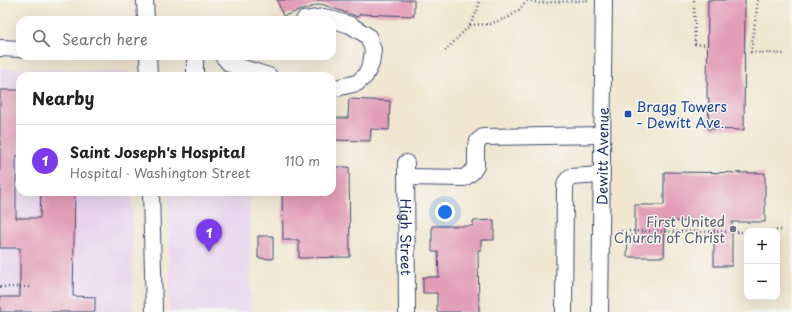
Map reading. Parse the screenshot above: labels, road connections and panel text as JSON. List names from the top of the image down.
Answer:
{
  "streets": {
    "street": ["Dewitt Avenue", "High Street"]
  },
  "crossings": [
    ["Dewitt Avenue", "High Street"]
  ],
  "places": {
    "transit": ["Bragg Towers - Dewitt Ave."],
    "other": ["First United Church of Christ"]
  },
  "page": {
    "search": "Search here",
    "heading": "Nearby",
    "list": [
      {
        "mark": "1",
        "name": "Saint Joseph's Hospital",
        "note": "Hospital · Washington Street",
        "value": "110 m"
      }
    ],
    "pins": "1",
    "map_buttons": ["+", "−"]
  }
}
